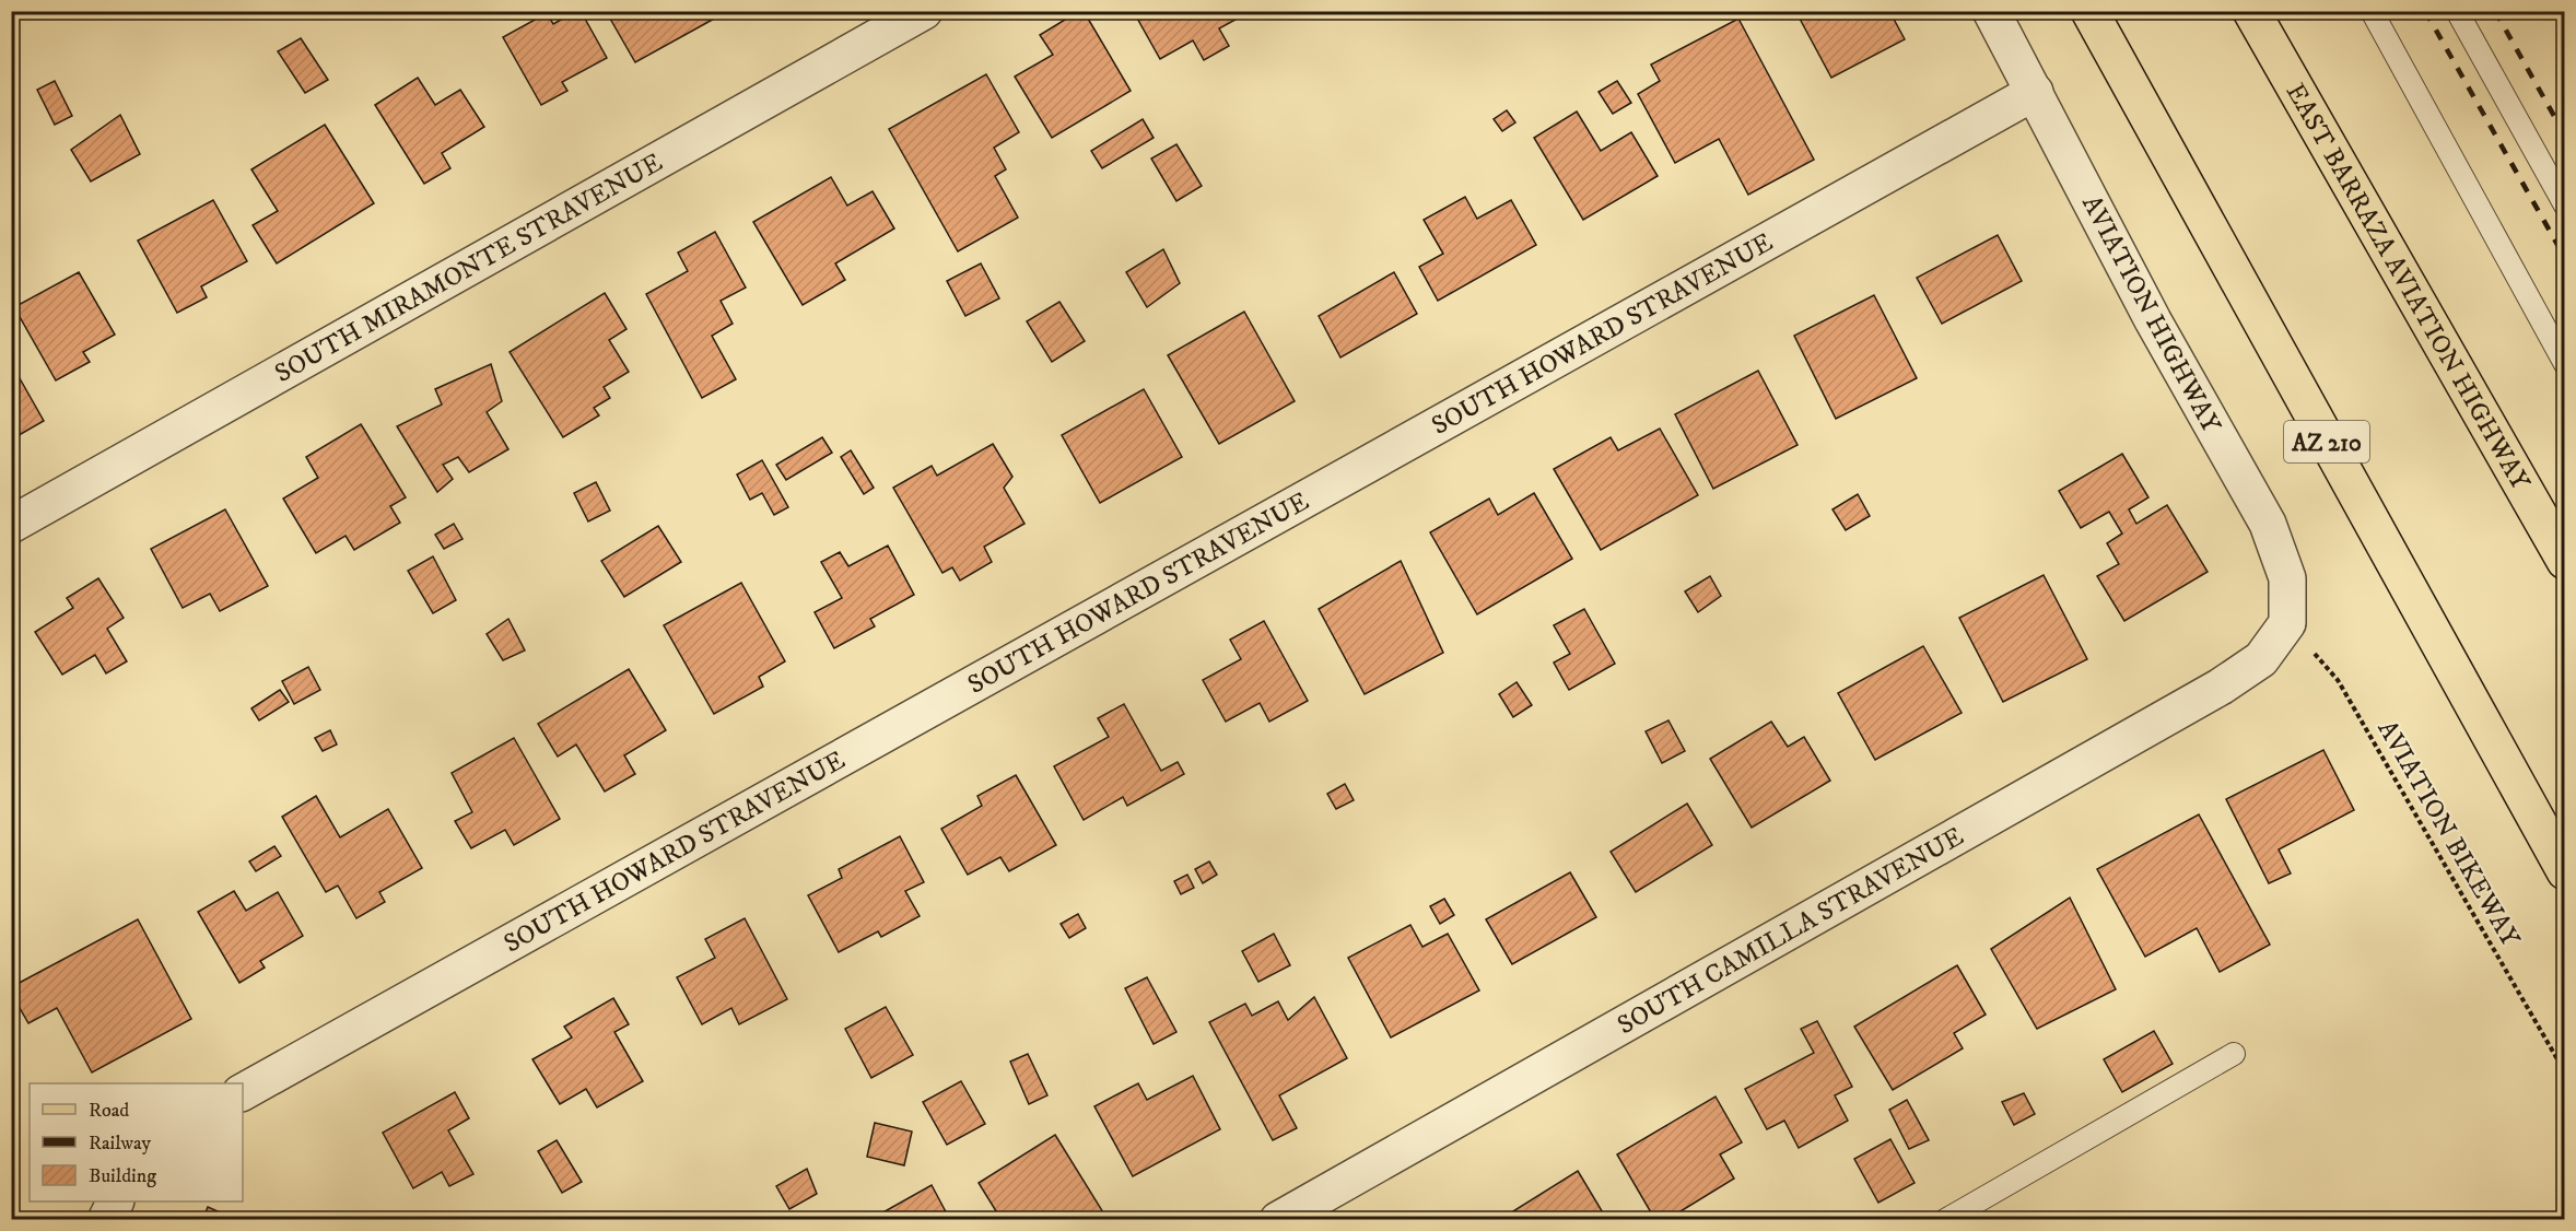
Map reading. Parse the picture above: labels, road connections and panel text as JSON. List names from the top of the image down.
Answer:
{
  "streets": {
    "main road": ["EAST BARRAZA AVIATION HIGHWAY", "AZ 210"],
    "street": [
      "SOUTH MIRAMONTE STRAVENUE",
      "AVIATION HIGHWAY",
      "SOUTH HOWARD STRAVENUE",
      "SOUTH CAMILLA STRAVENUE"
    ],
    "path": ["AVIATION BIKEWAY"]
  },
  "crossings": [
    ["AVIATION HIGHWAY", "SOUTH HOWARD STRAVENUE"],
    ["AVIATION HIGHWAY", "AVIATION BIKEWAY"],
    ["AVIATION HIGHWAY", "SOUTH CAMILLA STRAVENUE"],
    ["AVIATION BIKEWAY", "SOUTH CAMILLA STRAVENUE"]
  ],
  "legend": ["Road", "Railway", "Building"]
}
